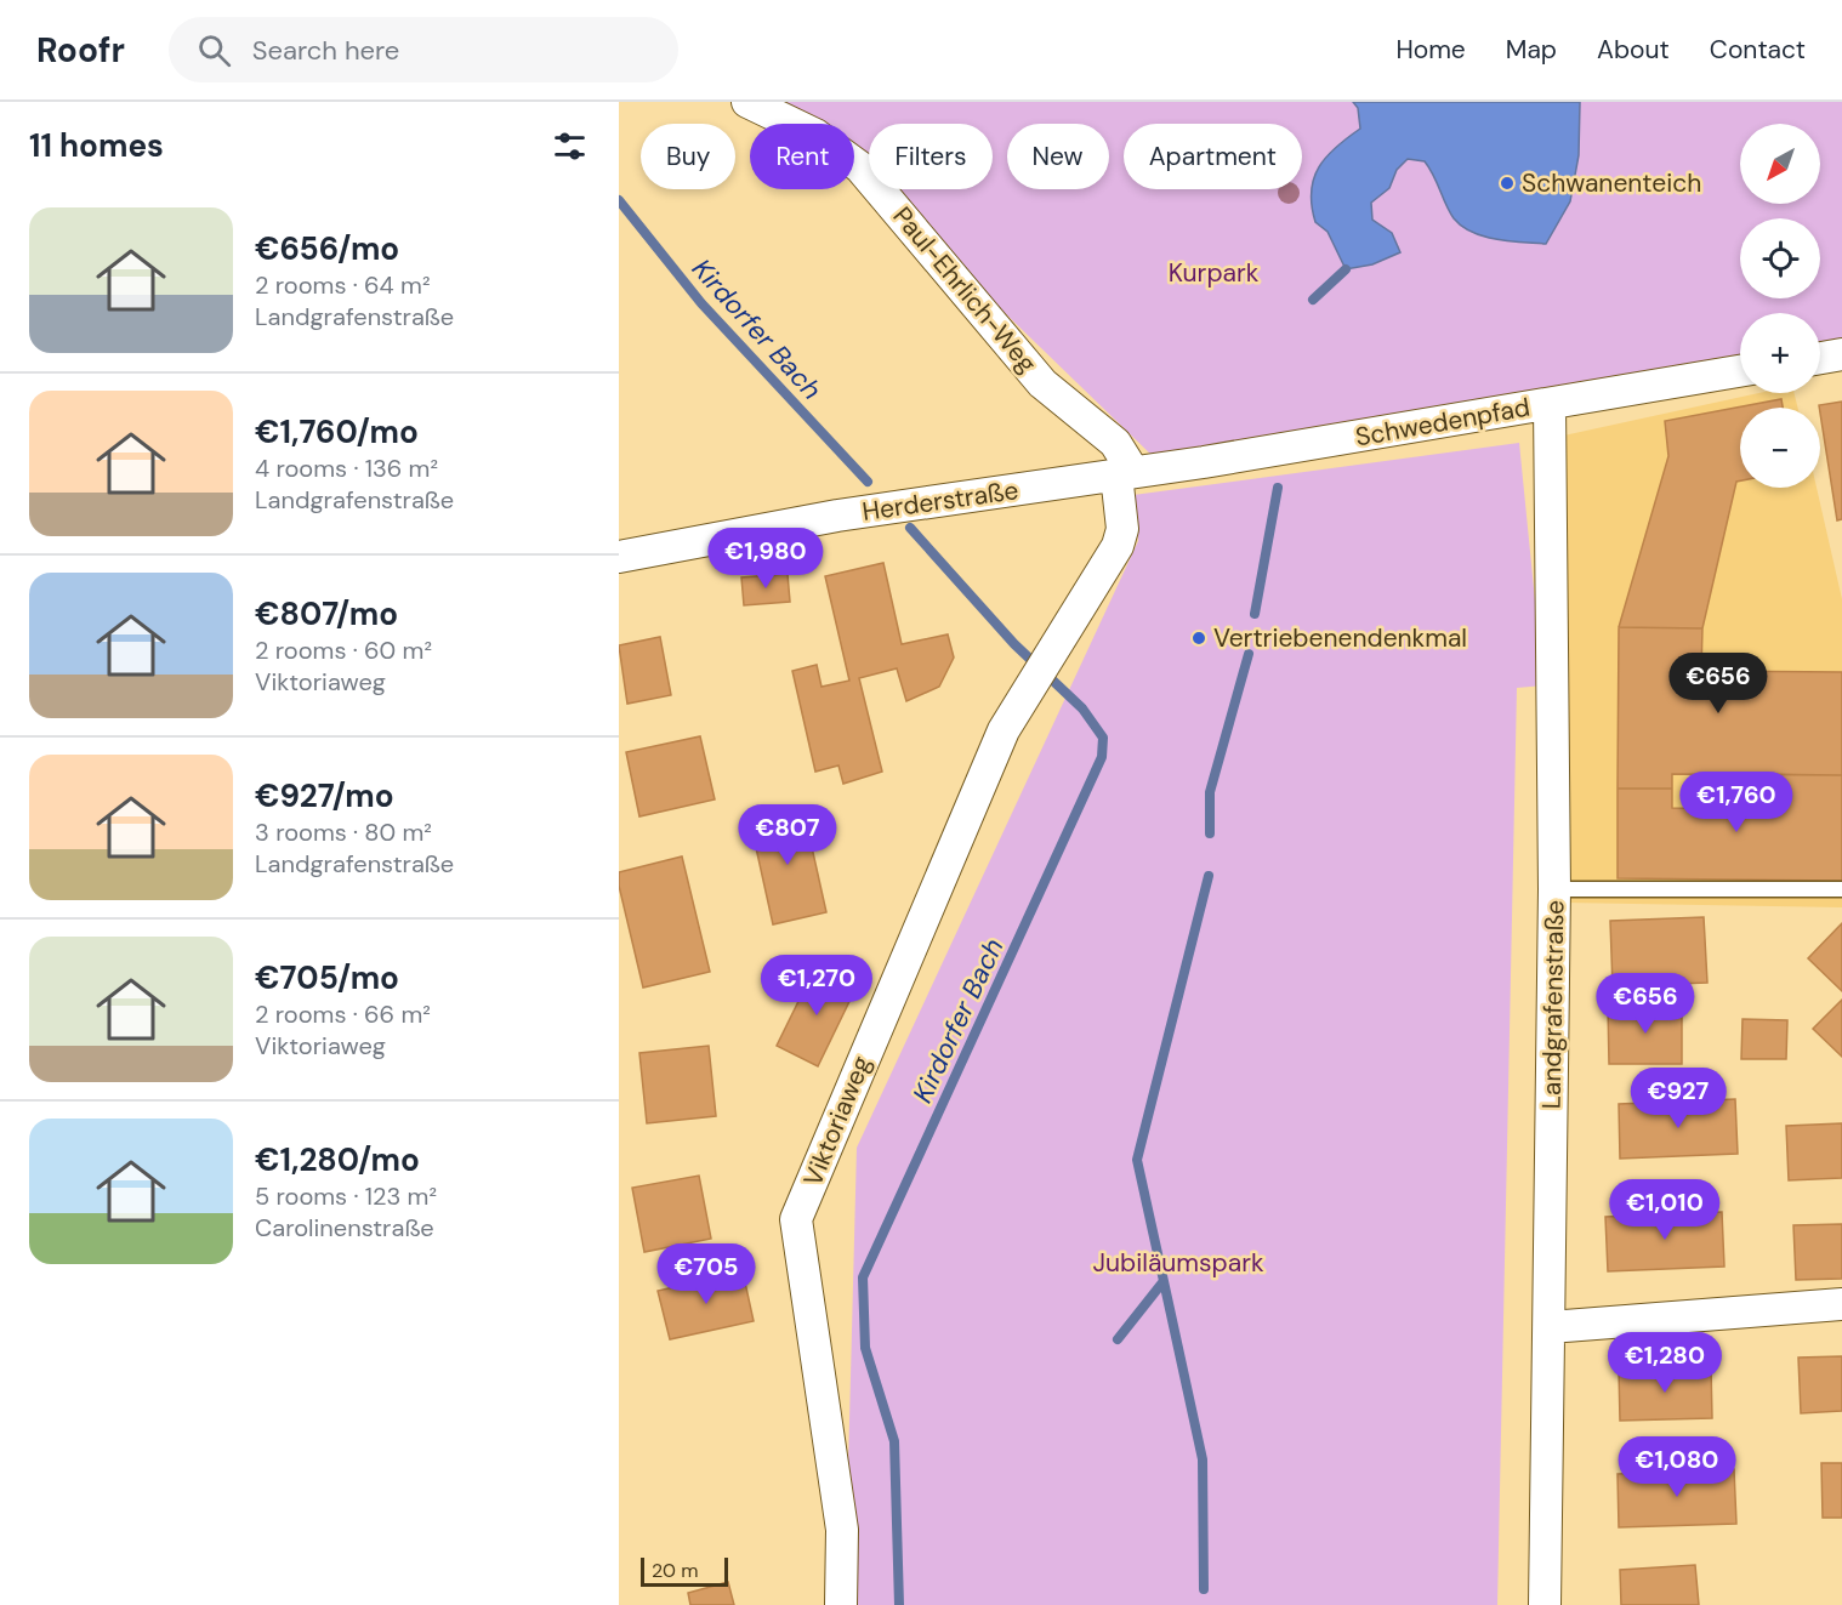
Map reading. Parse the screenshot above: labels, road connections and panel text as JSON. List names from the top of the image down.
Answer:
{
  "streets": {
    "street": [
      "Paul-Ehrlich-Weg",
      "Schwedenpfad",
      "Herderstraße",
      "Landgrafenstraße",
      "Viktoriaweg"
    ]
  },
  "crossings": [
    ["Paul-Ehrlich-Weg", "Schwedenpfad"],
    ["Paul-Ehrlich-Weg", "Herderstraße"],
    ["Paul-Ehrlich-Weg", "Viktoriaweg"],
    ["Schwedenpfad", "Herderstraße"],
    ["Schwedenpfad", "Landgrafenstraße"],
    ["Schwedenpfad", "Viktoriaweg"],
    ["Herderstraße", "Viktoriaweg"]
  ],
  "water": ["Kirdorfer Bach"],
  "parks": ["Kurpark", "Jubiläumspark"],
  "places": ["Schwanenteich", "Vertriebenendenkmal"],
  "scale_bar": "20 m",
  "north": "bottom left",
  "page": {
    "header": "Roofr",
    "search": "Search here",
    "nav": [
      "Home",
      "Map",
      "About",
      "Contact"
    ],
    "heading": "11 homes",
    "map_buttons": ["+", "−"],
    "chip": [
      "Buy",
      "Rent",
      "Filters",
      "New",
      "Apartment"
    ],
    "list": [
      {
        "name": "€656/mo",
        "note": "2 rooms · 64 m² · Landgrafenstraße"
      },
      {
        "name": "€1,760/mo",
        "note": "4 rooms · 136 m² · Landgrafenstraße"
      },
      {
        "name": "€807/mo",
        "note": "2 rooms · 60 m² · Viktoriaweg"
      },
      {
        "name": "€927/mo",
        "note": "3 rooms · 80 m² · Landgrafenstraße"
      },
      {
        "name": "€705/mo",
        "note": "2 rooms · 66 m² · Viktoriaweg"
      },
      {
        "name": "€1,280/mo",
        "note": "5 rooms · 123 m² · Carolinenstraße"
      }
    ],
    "price": [
      "€1,980",
      "€656",
      "€1,760",
      "€807",
      "€1,270",
      "€656",
      "€927",
      "€1,010",
      "€705",
      "€1,280",
      "€1,080"
    ],
    "scale": "20 m"
  }
}
